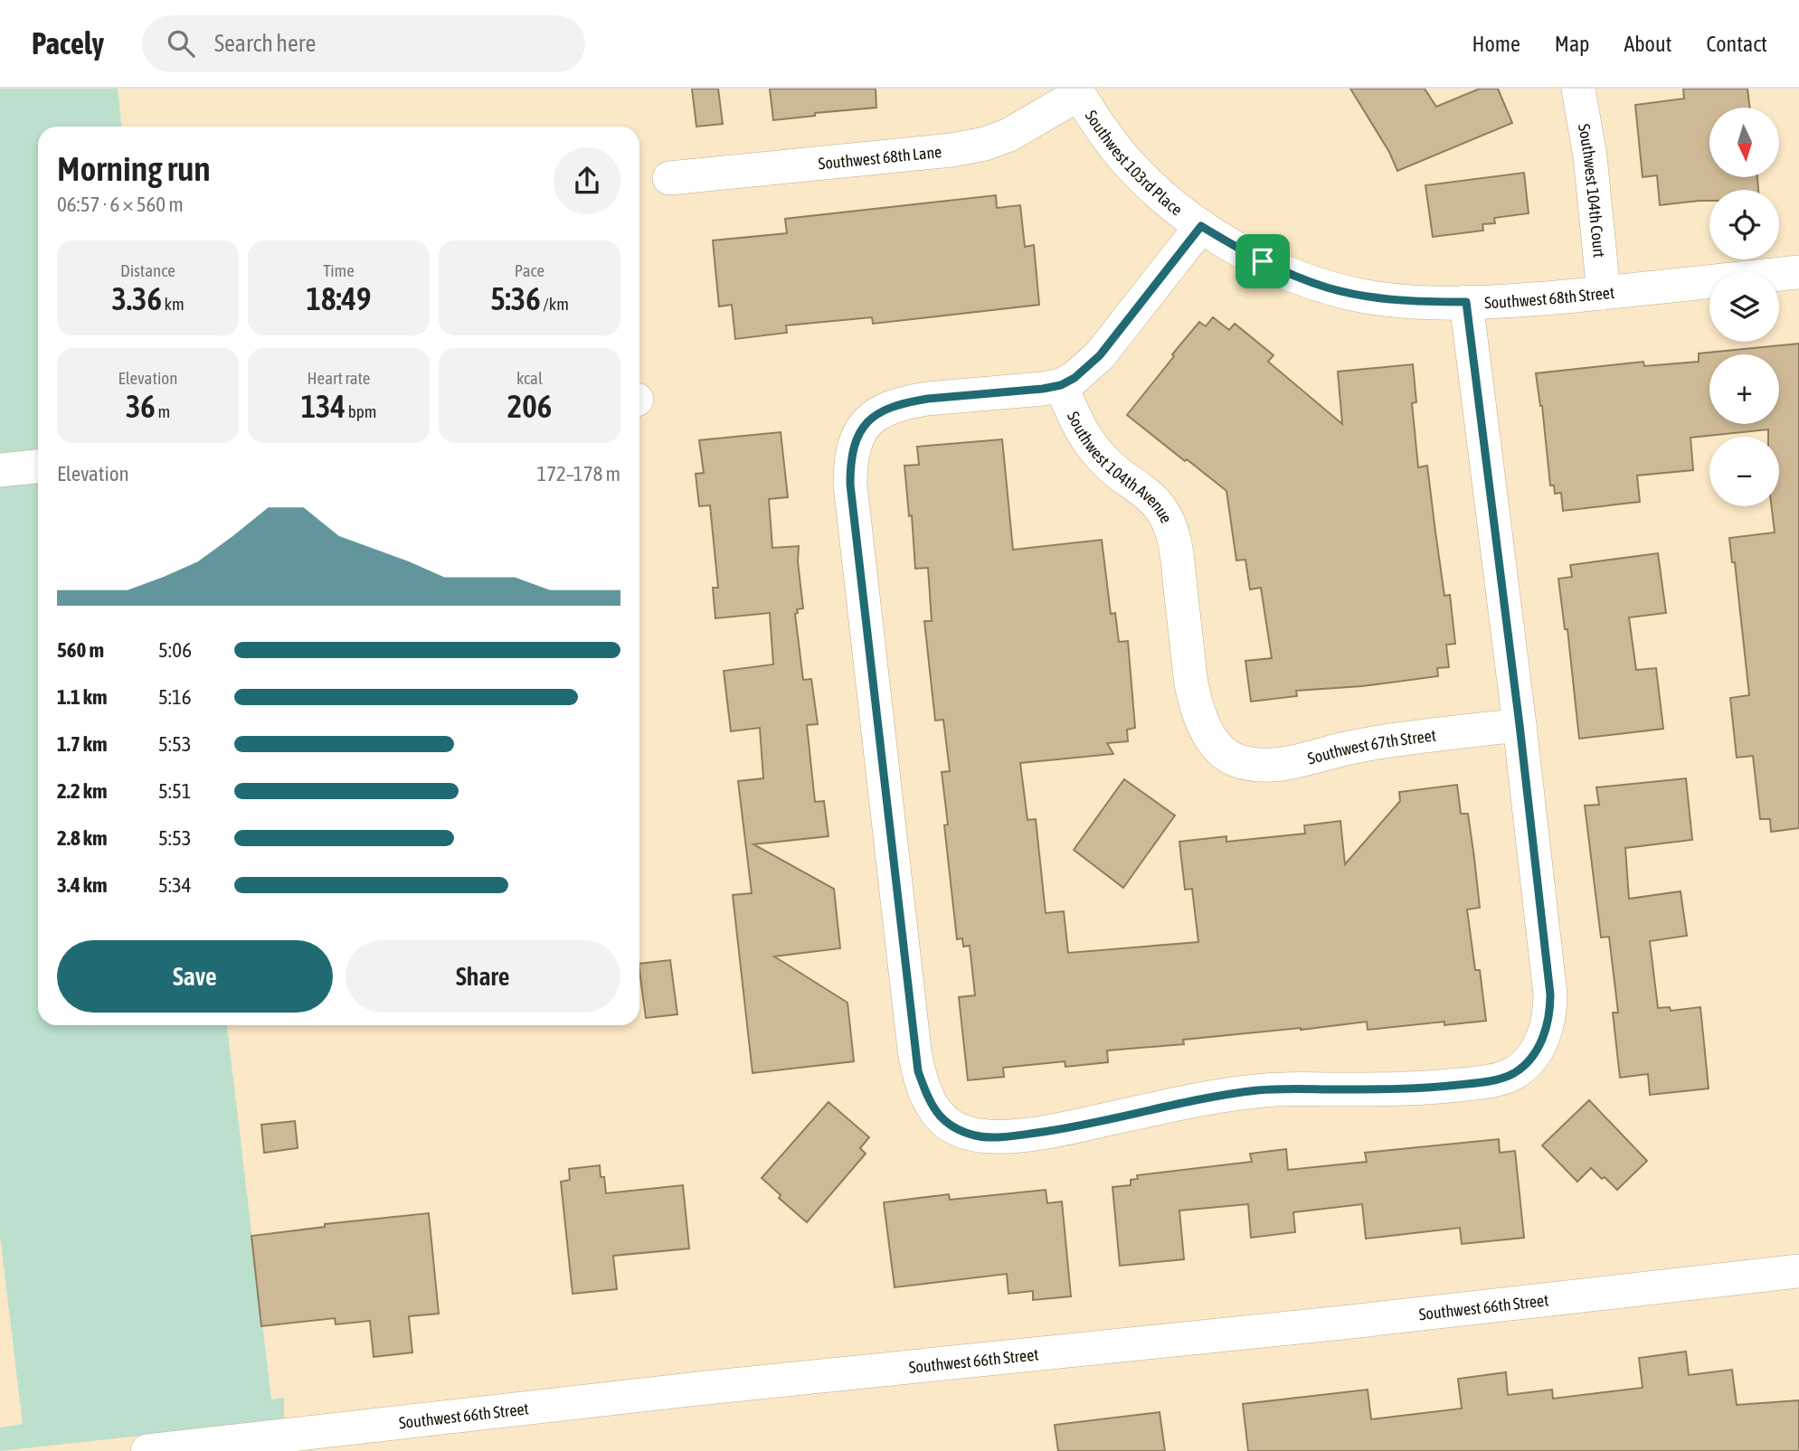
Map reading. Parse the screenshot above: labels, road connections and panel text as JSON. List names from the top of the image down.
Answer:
{
  "streets": {
    "street": [
      "Southwest 68th Lane",
      "Southwest 103rd Place",
      "Southwest 104th Court",
      "Southwest 68th Street",
      "Southwest 104th Avenue",
      "Southwest 67th Street",
      "Southwest 66th Street"
    ]
  },
  "crossings": [
    ["Southwest 68th Lane", "Southwest 103rd Place"],
    ["Southwest 103rd Place", "Southwest 68th Street"],
    ["Southwest 104th Court", "Southwest 68th Street"],
    ["Southwest 104th Avenue", "Southwest 67th Street"]
  ],
  "north": "bottom",
  "page": {
    "header": "Pacely",
    "search": "Search here",
    "nav": [
      "Home",
      "Map",
      "About",
      "Contact"
    ],
    "map_buttons": ["+", "−"],
    "heading": ["Morning run", "06:57 · 6 × 560 m"],
    "stats": [
      ["Distance", "3.36 km"],
      ["Time", "18:49"],
      ["Pace", "5:36 /km"],
      ["Elevation", "36 m"],
      ["Heart rate", "134 bpm"],
      ["kcal", "206"]
    ],
    "chart": ["Elevation", "172–178 m"],
    "list": [
      {
        "name": "560 m",
        "note": "5:06"
      },
      {
        "name": "1.1 km",
        "note": "5:16"
      },
      {
        "name": "1.7 km",
        "note": "5:53"
      },
      {
        "name": "2.2 km",
        "note": "5:51"
      },
      {
        "name": "2.8 km",
        "note": "5:53"
      },
      {
        "name": "3.4 km",
        "note": "5:34"
      }
    ],
    "buttons": ["Save", "Share"]
  }
}
